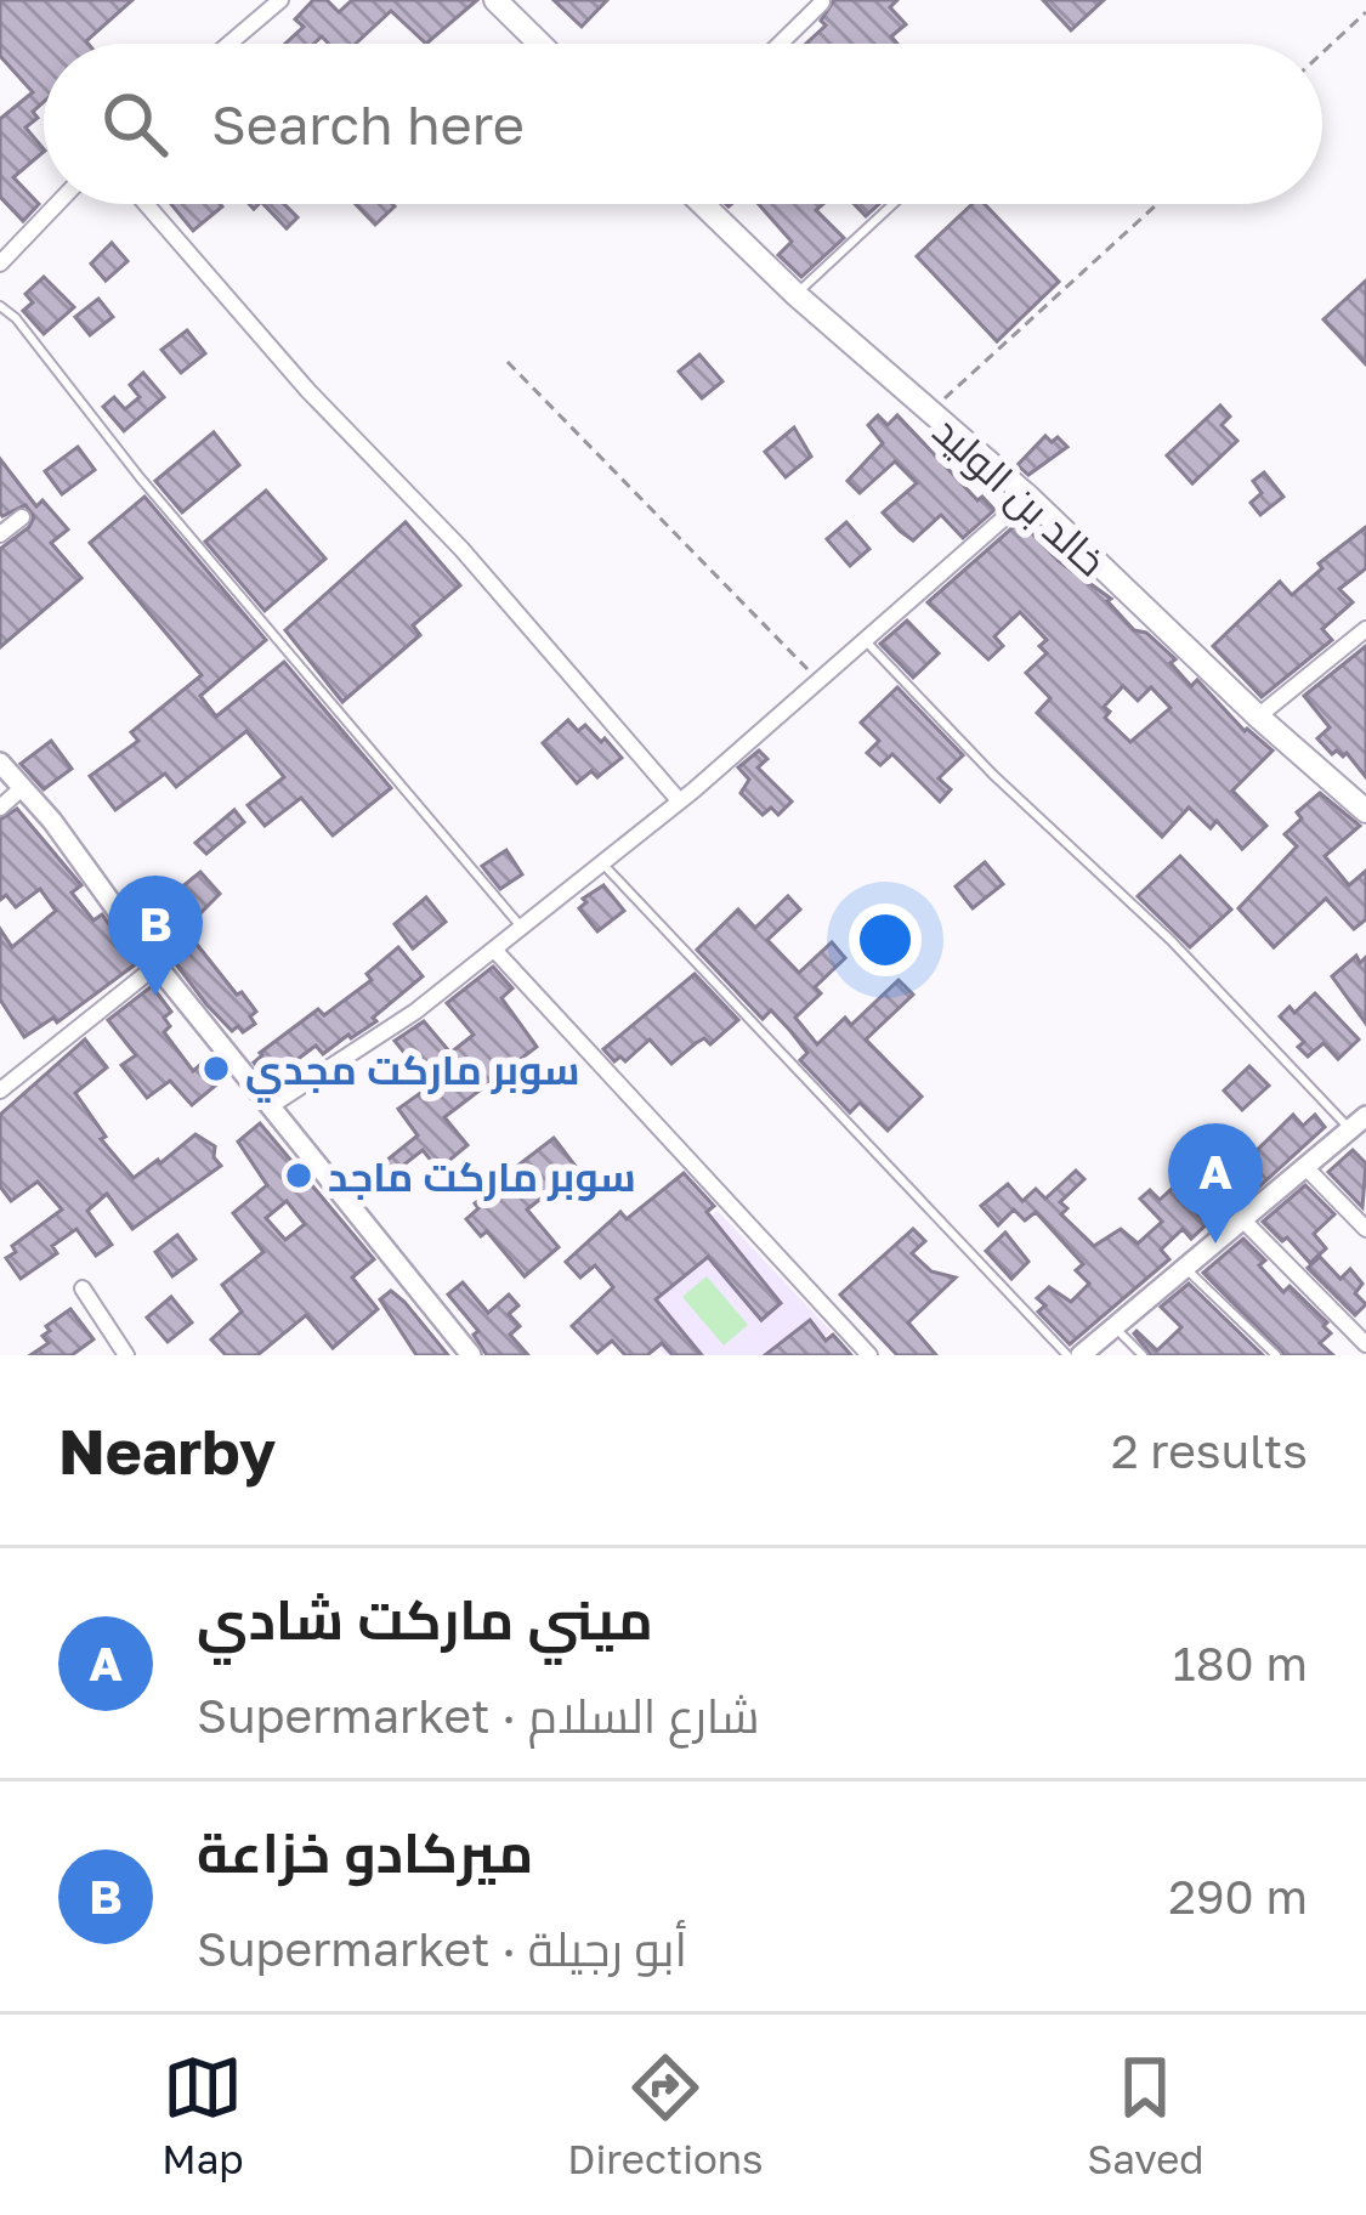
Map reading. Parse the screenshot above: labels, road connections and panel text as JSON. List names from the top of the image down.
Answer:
{
  "streets": {
    "main road": ["خالد بن الوليد"]
  },
  "places": ["سوبر ماركت مجدي", "سوبر ماركت ماجد"],
  "page": {
    "search": "Search here",
    "pins": ["B", "A"],
    "heading": ["Nearby", "2 results"],
    "list": [
      {
        "mark": "A",
        "name": "ميني ماركت شادي",
        "note": "Supermarket · شارع السلام",
        "value": "180 m"
      },
      {
        "mark": "B",
        "name": "ميركادو خزاعة",
        "note": "Supermarket · أبو رجيلة",
        "value": "290 m"
      }
    ],
    "nav": ["Map", "Directions", "Saved"]
  }
}
